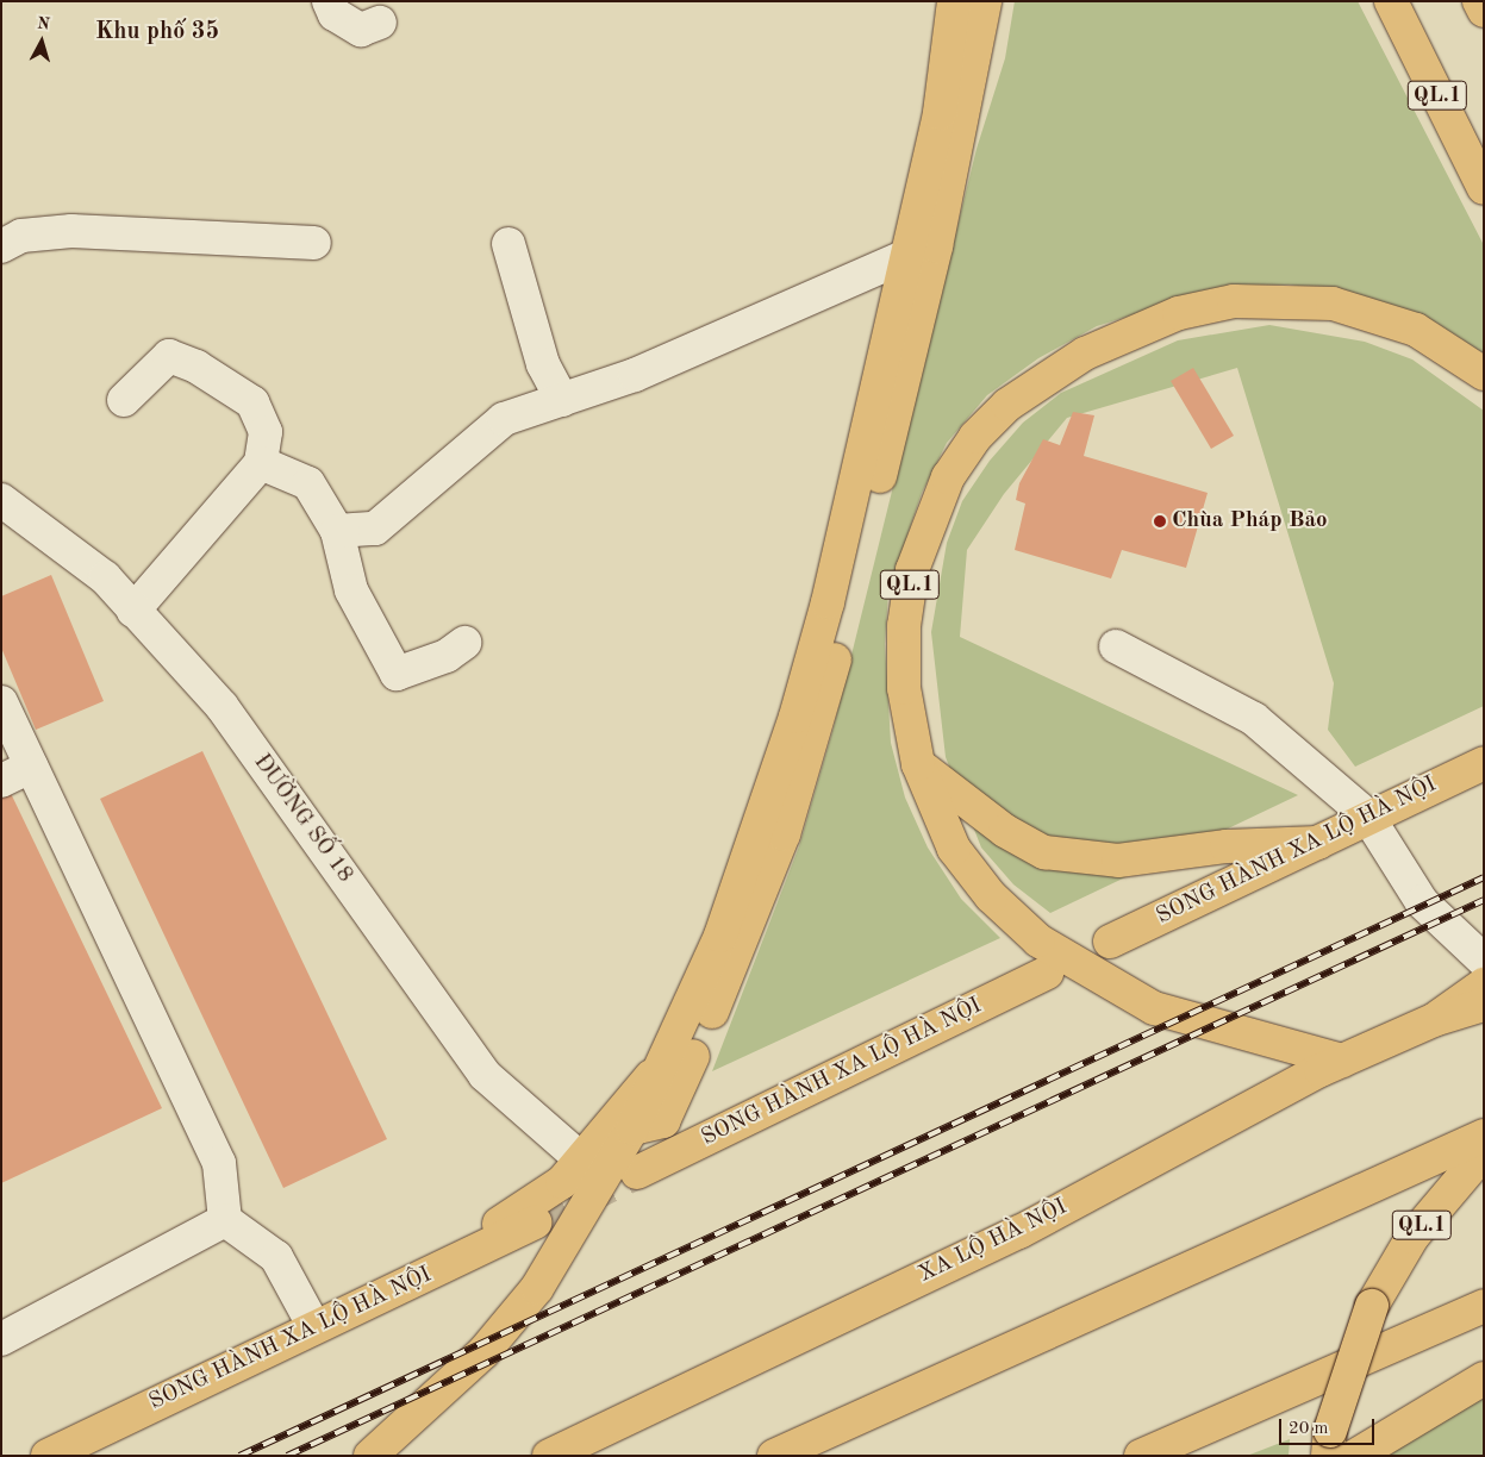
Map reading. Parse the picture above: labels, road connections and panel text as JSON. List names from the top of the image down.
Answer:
{
  "streets": {
    "main road": ["QL.1", "SONG HÀNH XA LỘ HÀ NỘI", "XA LỘ HÀ NỘI"],
    "street": ["ĐƯỜNG SỐ 18"]
  },
  "crossings": [
    ["QL.1", "XA LỘ HÀ NỘI"]
  ],
  "districts": ["Khu phố 35"],
  "places": ["Chùa Pháp Bảo"],
  "scale_bar": "20 m",
  "north": "top"
}
